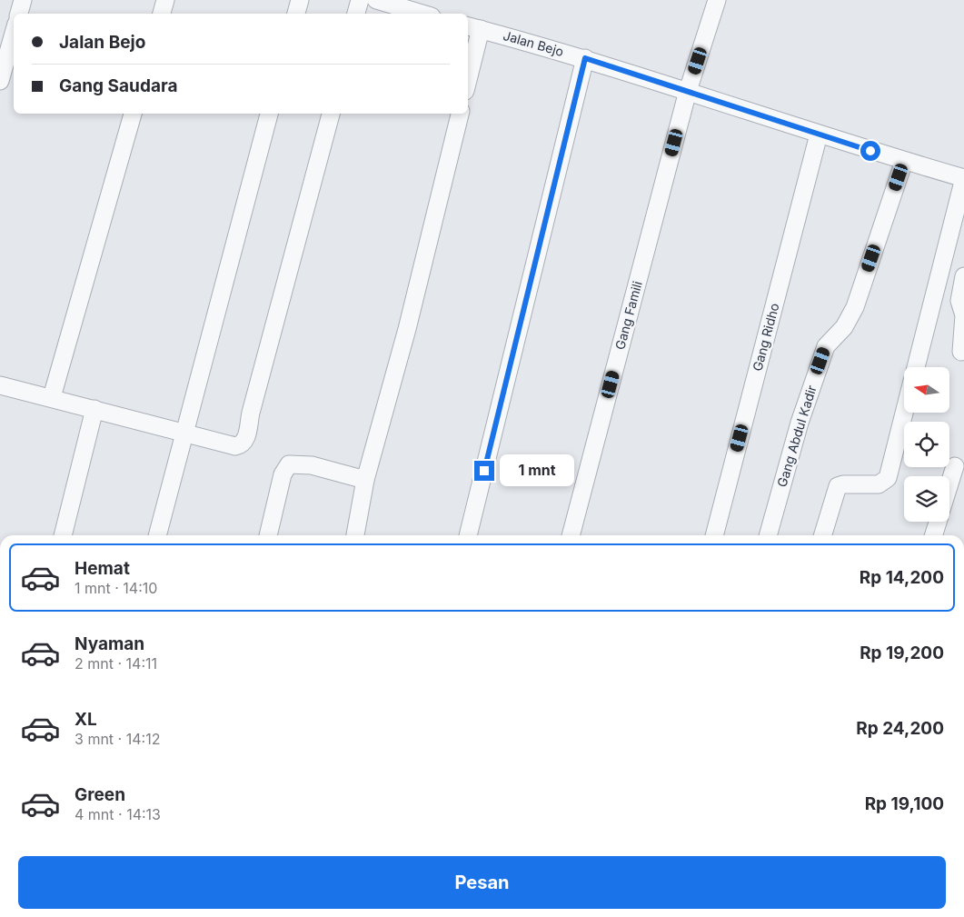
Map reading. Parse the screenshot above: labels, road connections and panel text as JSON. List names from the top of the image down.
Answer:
{
  "streets": {
    "street": [
      "Jalan Bejo",
      "Gang Famili",
      "Gang Ridho",
      "Gang Abdul Kadir"
    ]
  },
  "crossings": [
    ["Jalan Bejo", "Gang Famili"],
    ["Jalan Bejo", "Gang Ridho"],
    ["Jalan Bejo", "Gang Abdul Kadir"]
  ],
  "north": "left",
  "page": {
    "banner": ["Jalan Bejo", "Gang Saudara"],
    "bubble": "1 mnt",
    "list": [
      {
        "name": "Hemat",
        "note": "1 mnt · 14:10",
        "value": "Rp 14,200"
      },
      {
        "name": "Nyaman",
        "note": "2 mnt · 14:11",
        "value": "Rp 19,200"
      },
      {
        "name": "XL",
        "note": "3 mnt · 14:12",
        "value": "Rp 24,200"
      },
      {
        "name": "Green",
        "note": "4 mnt · 14:13",
        "value": "Rp 19,100"
      }
    ],
    "buttons": "Pesan"
  }
}
